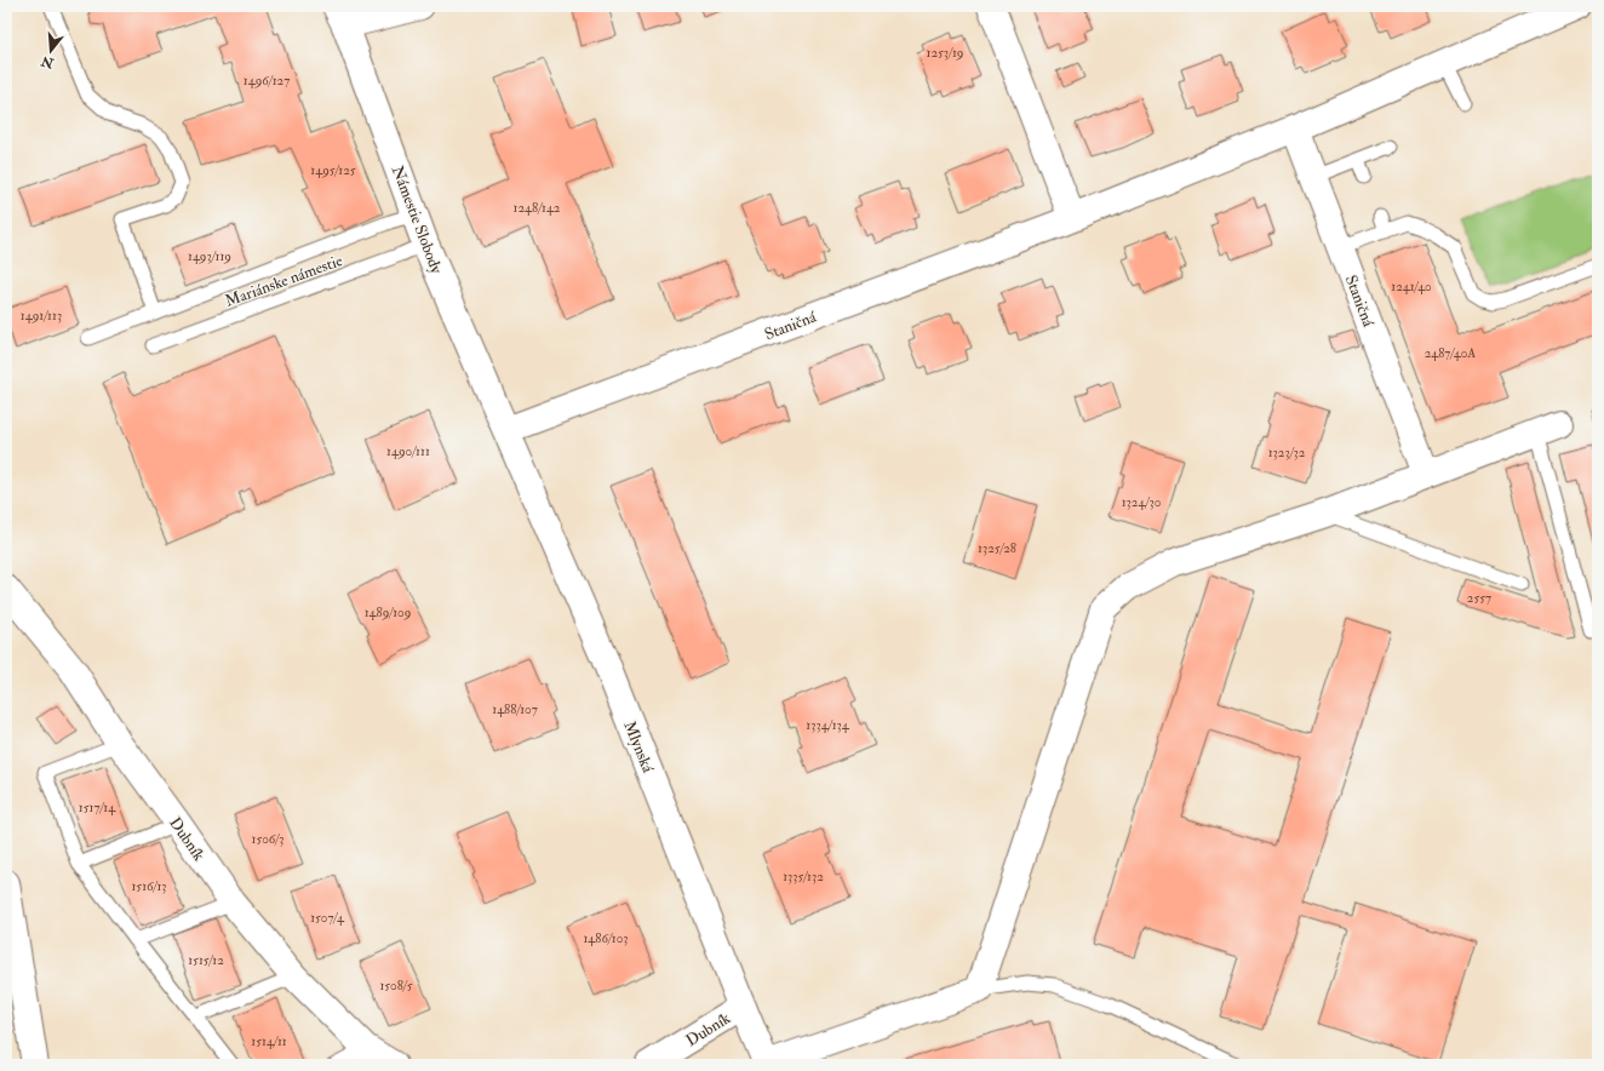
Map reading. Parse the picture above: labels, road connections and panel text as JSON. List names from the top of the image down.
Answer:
{
  "streets": {
    "street": [
      "Námestie Slobody",
      "Staničná",
      "Mlynská",
      "Dubník"
    ],
    "lane": ["Mariánske námestie"]
  },
  "crossings": [
    ["Námestie Slobody", "Mariánske námestie"],
    ["Námestie Slobody", "Staničná"],
    ["Námestie Slobody", "Mlynská"],
    ["Staničná", "Mlynská"],
    ["Mlynská", "Dubník"]
  ],
  "house_numbers": [
    "1253/19",
    "1496/127",
    "1495/125",
    "1248/142",
    "1493/119",
    "1241/40",
    "1491/113",
    "2487/40A",
    "1490/111",
    "1323/32",
    "1324/30",
    "1325/28",
    "2557",
    "1489/109",
    "1488/107",
    "1334/134",
    "1517/14",
    "1506/3",
    "1335/132",
    "1516/13",
    "1507/4",
    "1486/103",
    "1515/12",
    "1508/5",
    "1514/11"
  ],
  "north": "bottom"
}
